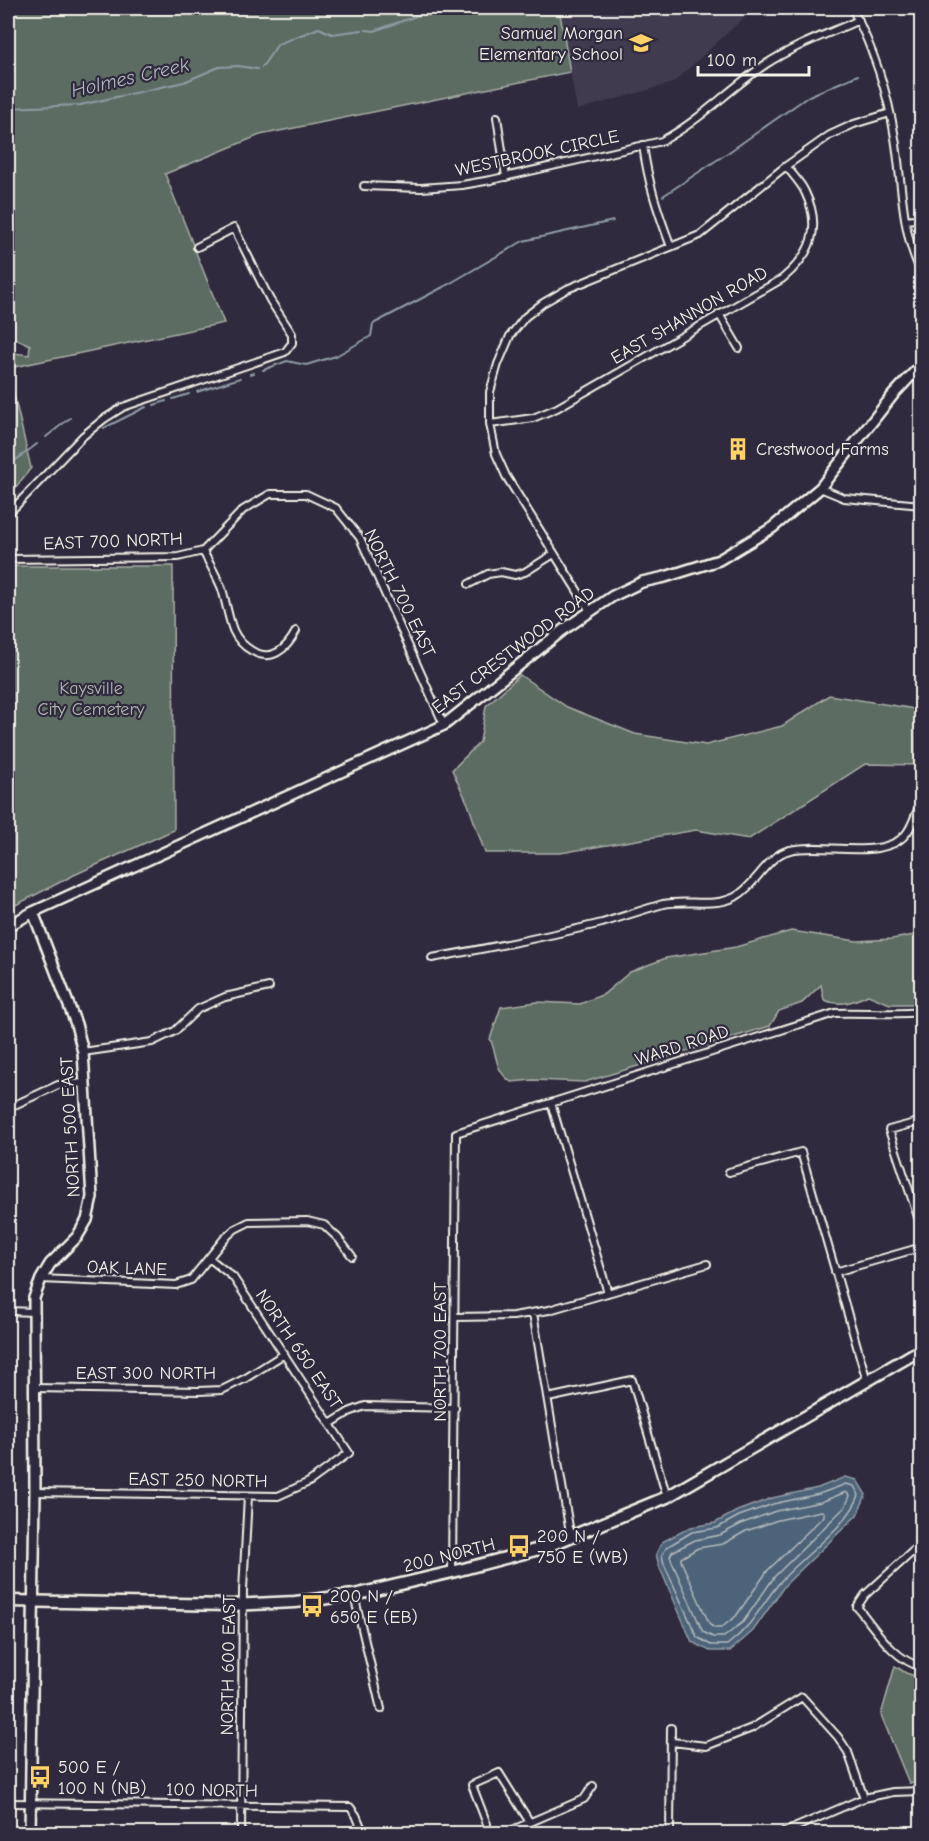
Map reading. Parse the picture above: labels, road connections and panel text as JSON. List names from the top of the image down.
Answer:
{
  "streets": {
    "main road": ["200 NORTH"],
    "street": [
      "WESTBROOK CIRCLE",
      "EAST SHANNON ROAD",
      "EAST 700 NORTH",
      "NORTH 700 EAST",
      "EAST CRESTWOOD ROAD",
      "WARD ROAD",
      "NORTH 500 EAST",
      "OAK LANE",
      "NORTH 650 EAST",
      "EAST 300 NORTH",
      "EAST 250 NORTH",
      "NORTH 600 EAST",
      "100 NORTH"
    ]
  },
  "crossings": [
    ["EAST 700 NORTH", "NORTH 700 EAST"],
    ["NORTH 700 EAST", "EAST CRESTWOOD ROAD"],
    ["NORTH 700 EAST", "WARD ROAD"],
    ["NORTH 700 EAST", "NORTH 650 EAST"],
    ["NORTH 700 EAST", "200 NORTH"],
    ["EAST CRESTWOOD ROAD", "NORTH 500 EAST"],
    ["NORTH 500 EAST", "OAK LANE"],
    ["NORTH 500 EAST", "EAST 300 NORTH"],
    ["NORTH 500 EAST", "EAST 250 NORTH"],
    ["NORTH 500 EAST", "200 NORTH"],
    ["NORTH 500 EAST", "100 NORTH"],
    ["OAK LANE", "NORTH 650 EAST"],
    ["NORTH 650 EAST", "EAST 300 NORTH"],
    ["NORTH 650 EAST", "EAST 250 NORTH"],
    ["EAST 250 NORTH", "NORTH 600 EAST"],
    ["200 NORTH", "NORTH 600 EAST"],
    ["NORTH 600 EAST", "100 NORTH"]
  ],
  "water": ["Holmes Creek"],
  "parks": ["Kaysville City Cemetery"],
  "places": {
    "school or university": ["Samuel Morgan Elementary School"],
    "building": ["Crestwood Farms"],
    "bus stop": ["200 N / 750 E (WB)", "200 N / 650 E (EB)", "500 E / 100 N (NB)"]
  },
  "scale_bar": "100 m"
}
